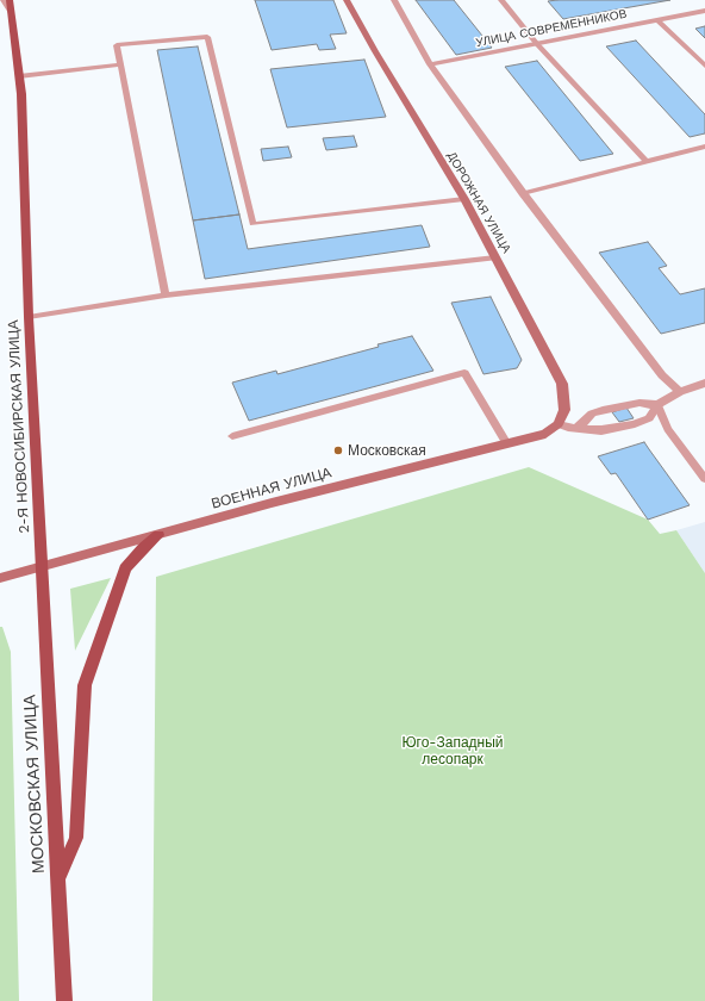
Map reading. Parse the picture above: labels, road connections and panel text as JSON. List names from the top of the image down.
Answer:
{
  "streets": {
    "main road": ["2-Я НОВОСИБИРСКАЯ УЛИЦА", "МОСКОВСКАЯ УЛИЦА"],
    "street": ["УЛИЦА СОВРЕМЕННИКОВ", "ДОРОЖНАЯ УЛИЦА", "ВОЕННАЯ УЛИЦА"]
  },
  "crossings": [
    ["ДОРОЖНАЯ УЛИЦА", "ВОЕННАЯ УЛИЦА"],
    ["2-Я НОВОСИБИРСКАЯ УЛИЦА", "ВОЕННАЯ УЛИЦА"],
    ["2-Я НОВОСИБИРСКАЯ УЛИЦА", "МОСКОВСКАЯ УЛИЦА"],
    ["ВОЕННАЯ УЛИЦА", "МОСКОВСКАЯ УЛИЦА"]
  ],
  "parks": ["Юго-Западный лесопарк"],
  "places": ["Московская"]
}
